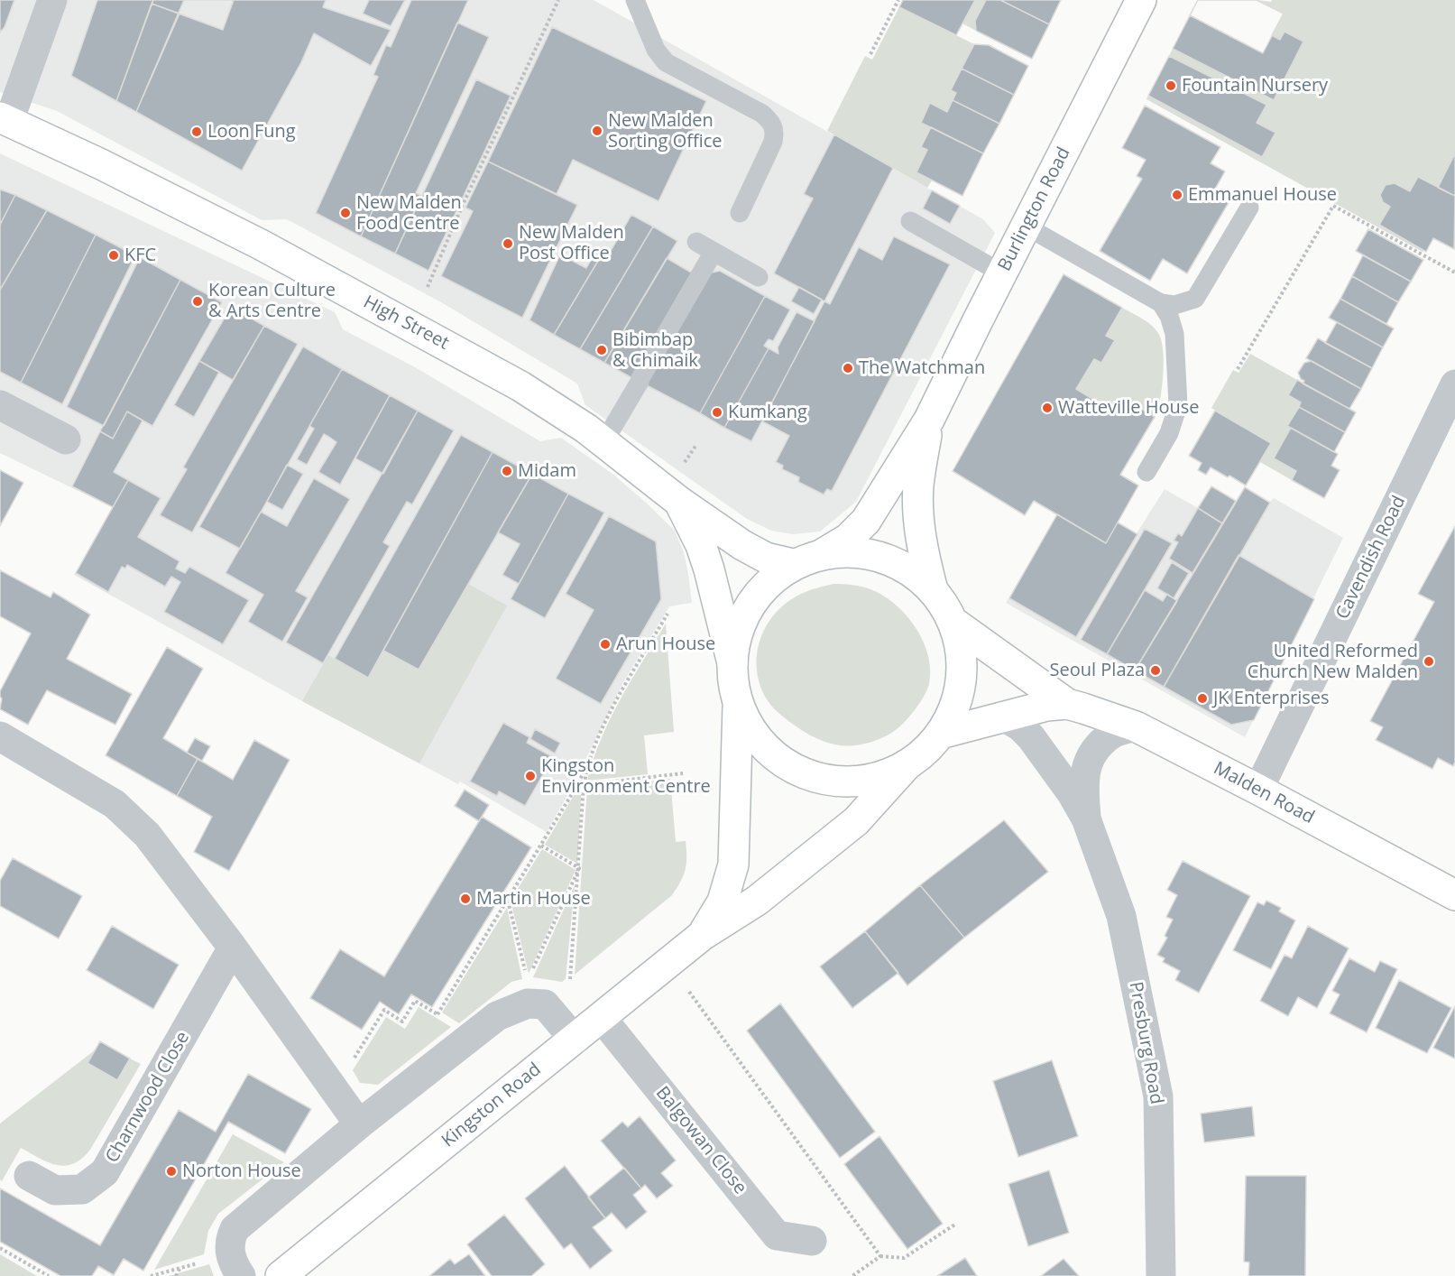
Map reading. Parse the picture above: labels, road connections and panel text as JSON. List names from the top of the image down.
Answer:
{
  "streets": {
    "main road": [
      "Burlington Road",
      "High Street",
      "Malden Road",
      "Kingston Road"
    ],
    "street": [
      "Cavendish Road",
      "Presburg Road",
      "Charnwood Close",
      "Balgowan Close"
    ]
  },
  "crossings": [
    ["Cavendish Road", "Malden Road"],
    ["Malden Road", "Presburg Road"],
    ["Malden Road", "Kingston Road"],
    ["Kingston Road", "Balgowan Close"]
  ],
  "places": [
    "Fountain Nursery",
    "New Malden Sorting Office",
    "Loon Fung",
    "Emmanuel House",
    "New Malden Food Centre",
    "New Malden Post Office",
    "KFC",
    "Korean Culture & Arts Centre",
    "Bibimbap & Chimaik",
    "The Watchman",
    "Watteville House",
    "Kumkang",
    "Midam",
    "Arun House",
    "United Reformed Church New Malden",
    "Seoul Plaza",
    "JK Enterprises",
    "Kingston Environment Centre",
    "Martin House",
    "Norton House"
  ]
}
